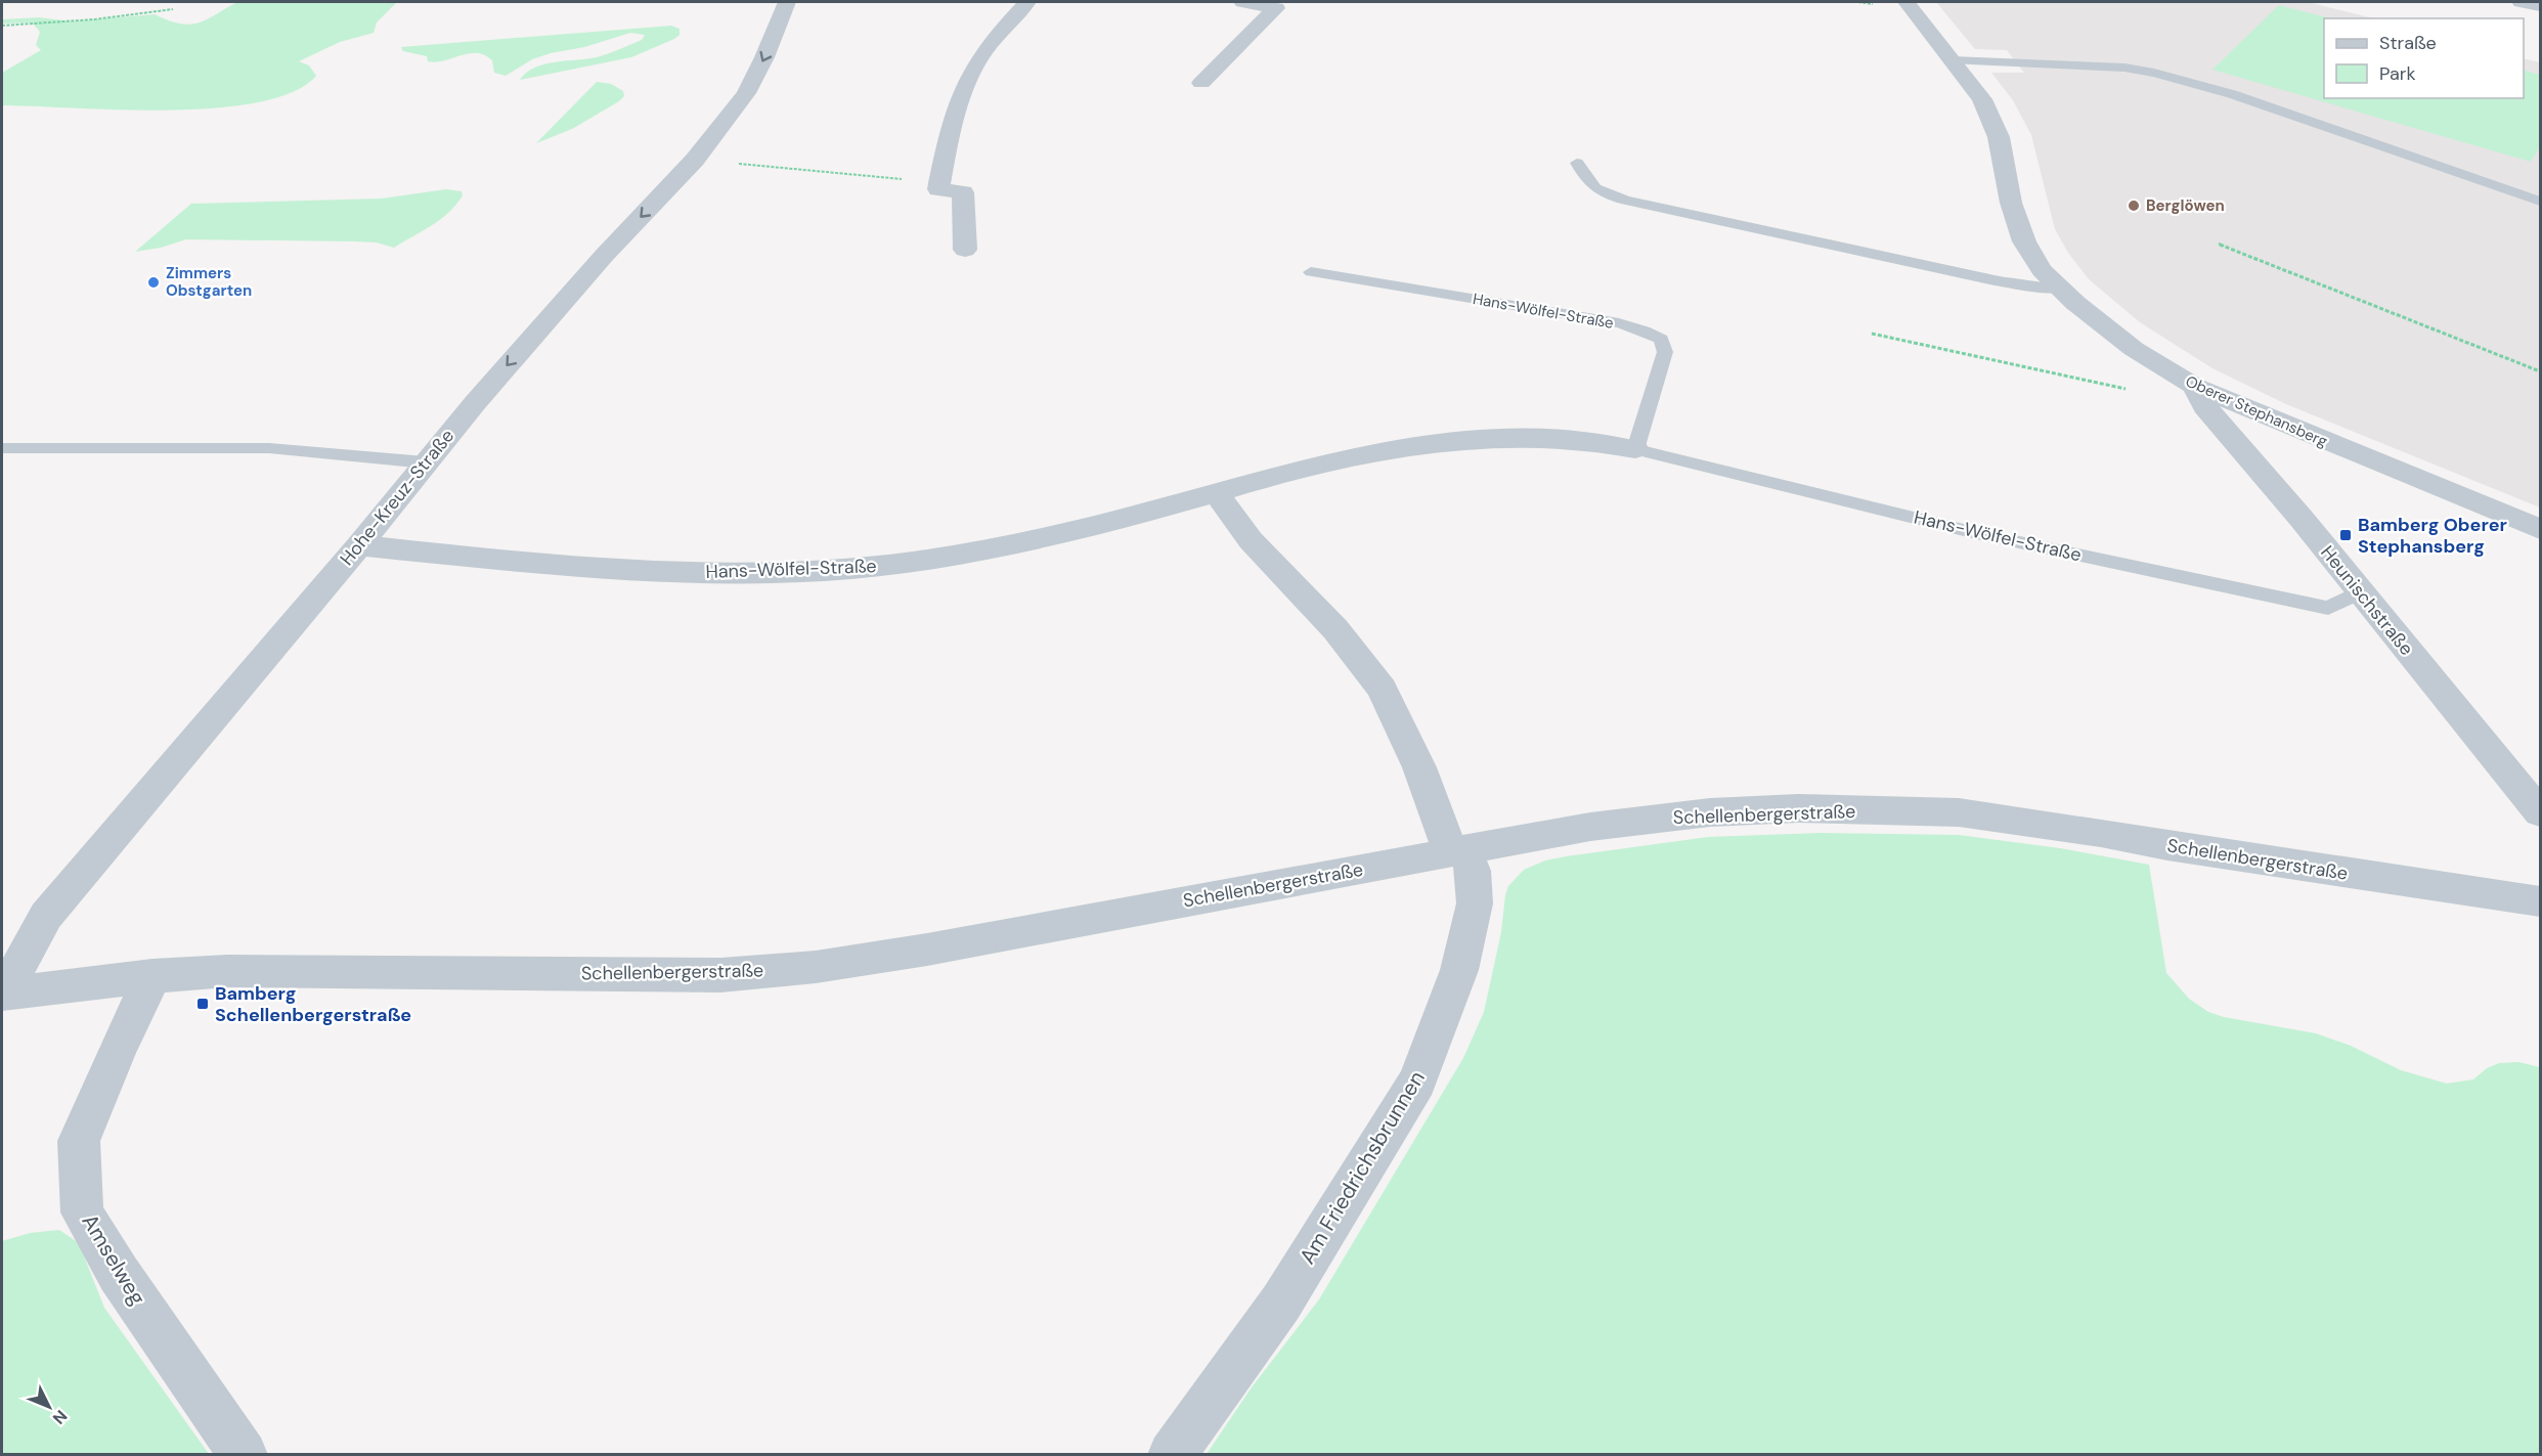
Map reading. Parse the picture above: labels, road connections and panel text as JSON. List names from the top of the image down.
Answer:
{
  "streets": {
    "street": [
      "Hans-Wölfel-Straße",
      "Oberer Stephansberg",
      "Hohe-Kreuz-Straße",
      "Heunischstraße",
      "Schellenbergerstraße",
      "Am Friedrichsbrunnen",
      "Amselweg"
    ]
  },
  "crossings": [
    ["Hans-Wölfel-Straße", "Hohe-Kreuz-Straße"],
    ["Hans-Wölfel-Straße", "Heunischstraße"],
    ["Oberer Stephansberg", "Heunischstraße"],
    ["Hohe-Kreuz-Straße", "Schellenbergerstraße"],
    ["Schellenbergerstraße", "Am Friedrichsbrunnen"],
    ["Schellenbergerstraße", "Amselweg"]
  ],
  "one_way": ["Hohe-Kreuz-Straße"],
  "places": {
    "other": ["Berglöwen", "Zimmers Obstgarten"],
    "transit": ["Bamberg Oberer Stephansberg", "Bamberg Schellenbergerstraße"]
  },
  "legend": ["Straße", "Park"],
  "north": "bottom right"
}
